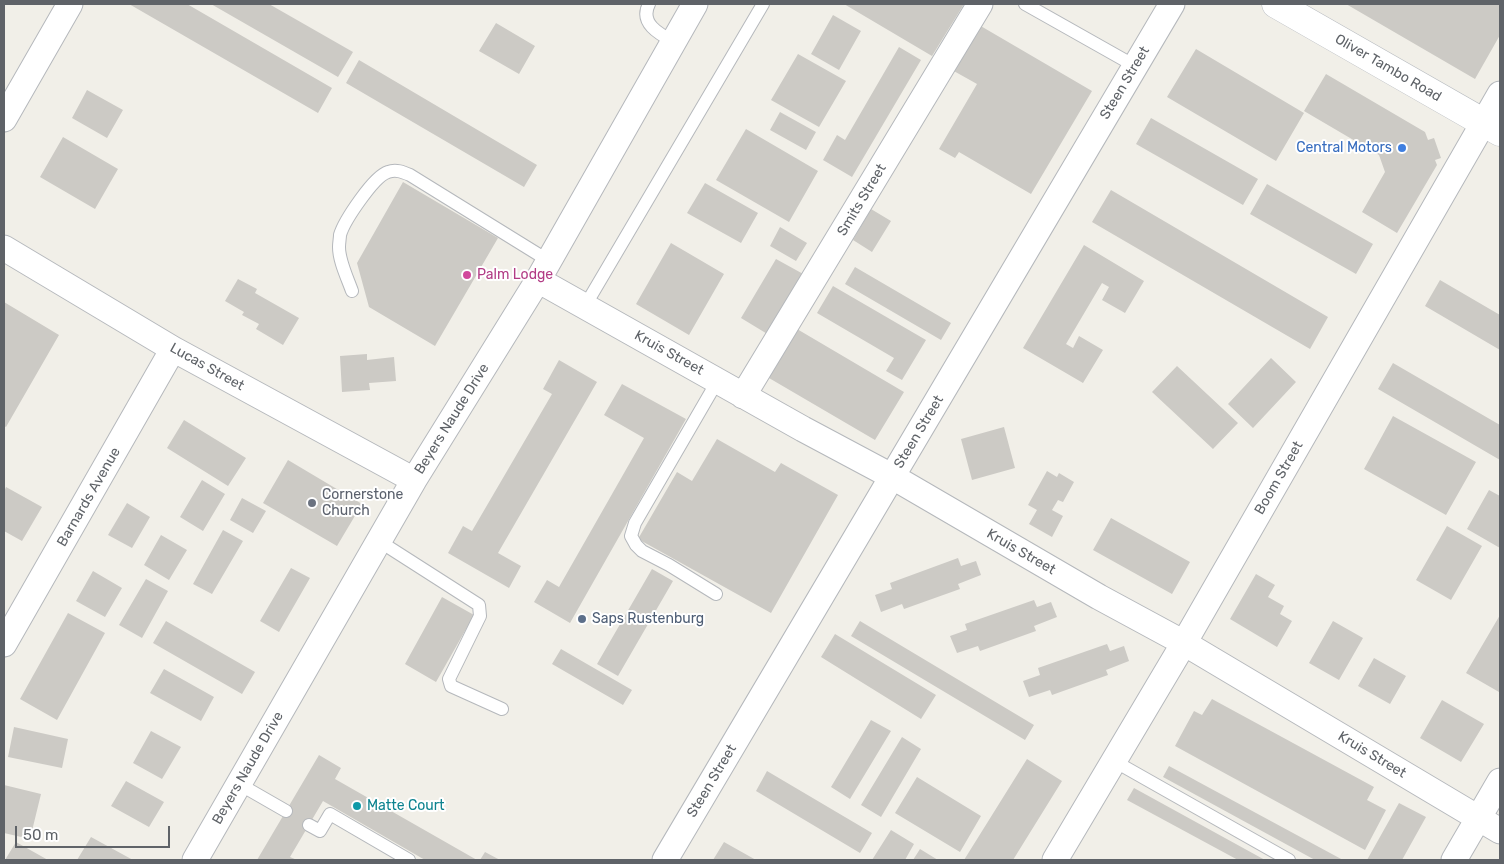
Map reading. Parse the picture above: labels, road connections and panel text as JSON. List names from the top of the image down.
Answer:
{
  "streets": {
    "main road": ["Oliver Tambo Road"],
    "street": [
      "Steen Street",
      "Smits Street",
      "Kruis Street",
      "Lucas Street",
      "Beyers Naude Drive",
      "Boom Street",
      "Barnards Avenue"
    ]
  },
  "crossings": [
    ["Oliver Tambo Road", "Boom Street"],
    ["Steen Street", "Kruis Street"],
    ["Smits Street", "Kruis Street"],
    ["Kruis Street", "Beyers Naude Drive"],
    ["Kruis Street", "Boom Street"],
    ["Lucas Street", "Beyers Naude Drive"],
    ["Lucas Street", "Barnards Avenue"]
  ],
  "places": [
    "Central Motors",
    "Palm Lodge",
    "Cornerstone Church",
    "Saps Rustenburg",
    "Matte Court"
  ],
  "scale_bar": "50 m"
}
